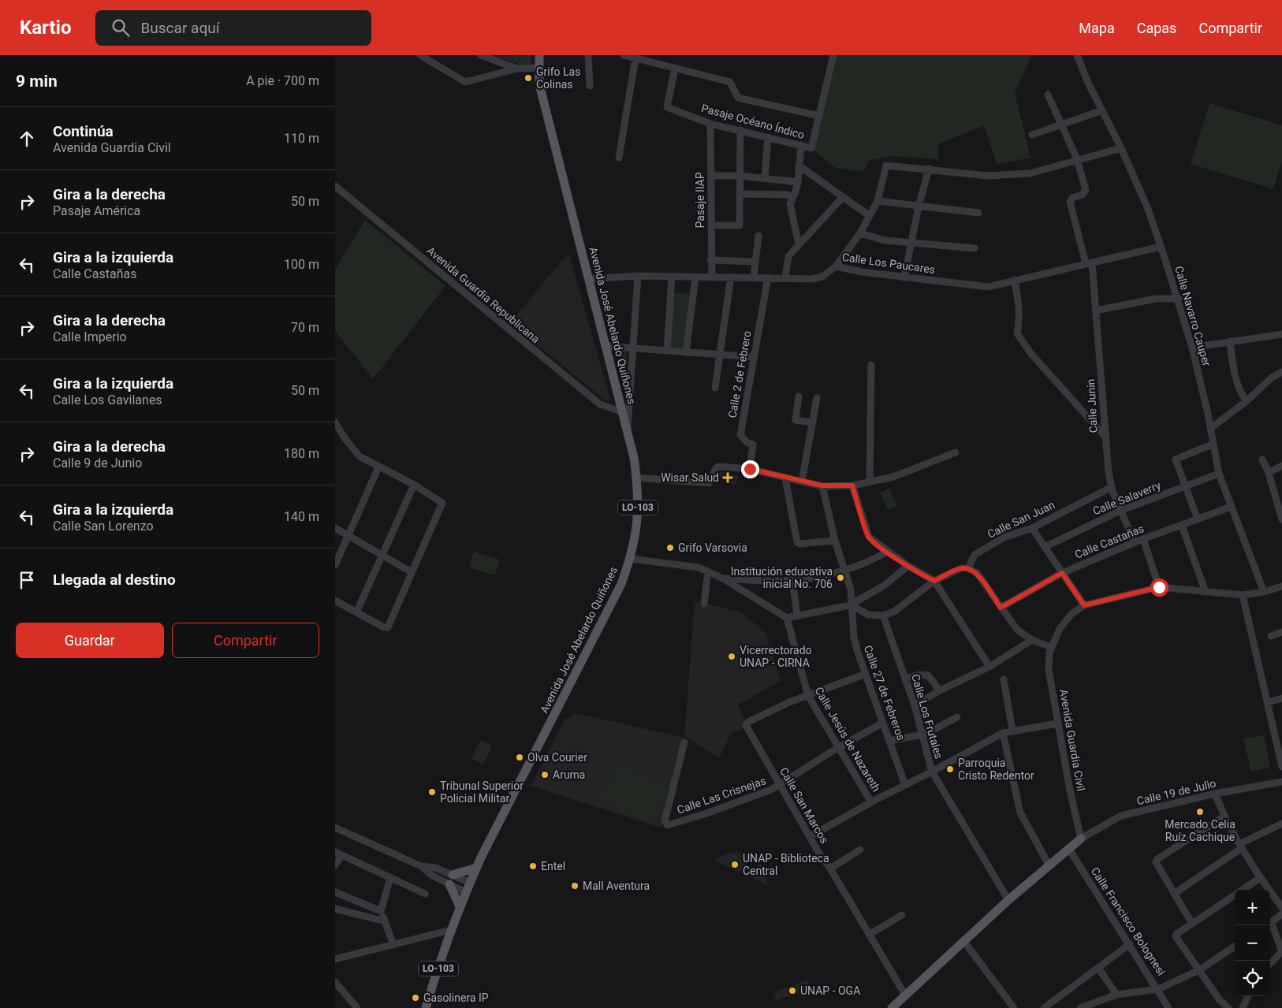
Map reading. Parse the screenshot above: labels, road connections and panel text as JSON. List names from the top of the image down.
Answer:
{
  "streets": {
    "main road": ["Avenida José Abelardo Quiñones", "LO-103"],
    "street": [
      "Pasaje Océano Índico",
      "Pasaje IIAP",
      "Calle Los Paucares",
      "Avenida Guardia Republicana",
      "Calle Navarro Cauper",
      "Calle 2 de Febrero",
      "Calle Junin",
      "Calle Salaverry",
      "Calle San Juan",
      "Calle Castañas",
      "Calle 27 de Febreros",
      "Calle Los Frutales",
      "Calle Jesús de Nazareth",
      "Avenida Guardia Civil",
      "Calle 19 de Julio",
      "Calle Las Crisnejas",
      "Calle San Marcos",
      "Calle Francisco Bolognesi"
    ]
  },
  "crossings": [
    ["Pasaje Océano Índico", "Pasaje IIAP"],
    ["Pasaje IIAP", "Calle Los Paucares"],
    ["Calle Los Paucares", "Calle Navarro Cauper"],
    ["Calle Los Paucares", "Avenida José Abelardo Quiñones"],
    ["Calle Los Paucares", "Calle 2 de Febrero"],
    ["Calle Los Paucares", "Calle Junin"],
    ["Avenida Guardia Republicana", "Avenida José Abelardo Quiñones"],
    ["Calle Navarro Cauper", "Calle Salaverry"],
    ["Calle Navarro Cauper", "Calle Castañas"],
    ["Calle Navarro Cauper", "Avenida Guardia Civil"],
    ["Calle Junin", "Calle Salaverry"],
    ["Calle Junin", "Calle San Juan"],
    ["Calle Junin", "Calle Castañas"],
    ["Calle 27 de Febreros", "Calle Las Crisnejas"],
    ["Calle Jesús de Nazareth", "Calle Las Crisnejas"],
    ["Calle Jesús de Nazareth", "Calle San Marcos"],
    ["Avenida Guardia Civil", "Calle 19 de Julio"],
    ["Calle Las Crisnejas", "Calle San Marcos"]
  ],
  "places": {
    "other": [
      "Grifo Las Colinas",
      "Grifo Varsovia",
      "Institución educativa inicial No. 706",
      "Vicerrectorado UNAP - CIRNA",
      "Olva Courier",
      "Parroquia Cristo Redentor",
      "Aruma",
      "Tribunal Superior Policial Militar",
      "Mercado Celia Ruíz Cachique",
      "UNAP - Biblioteca Central",
      "Entel",
      "Mall Aventura",
      "UNAP - OGA",
      "Gasolinera IP"
    ],
    "health": ["Wisar Salud"]
  },
  "page": {
    "header": "Kartio",
    "search": "Buscar aquí",
    "nav": ["Mapa", "Capas", "Compartir"],
    "heading": ["9 min", "A pie · 700 m"],
    "list": [
      ["Continúa", "Avenida Guardia Civil", "110 m"],
      ["Gira a la derecha", "Pasaje América", "50 m"],
      ["Gira a la izquierda", "Calle Castañas", "100 m"],
      ["Gira a la derecha", "Calle Imperio", "70 m"],
      ["Gira a la izquierda", "Calle Los Gavilanes", "50 m"],
      ["Gira a la derecha", "Calle 9 de Junio", "180 m"],
      ["Gira a la izquierda", "Calle San Lorenzo", "140 m"],
      "Llegada al destino"
    ],
    "buttons": ["Guardar", "Compartir"],
    "map_buttons": ["+", "−"]
  }
}
